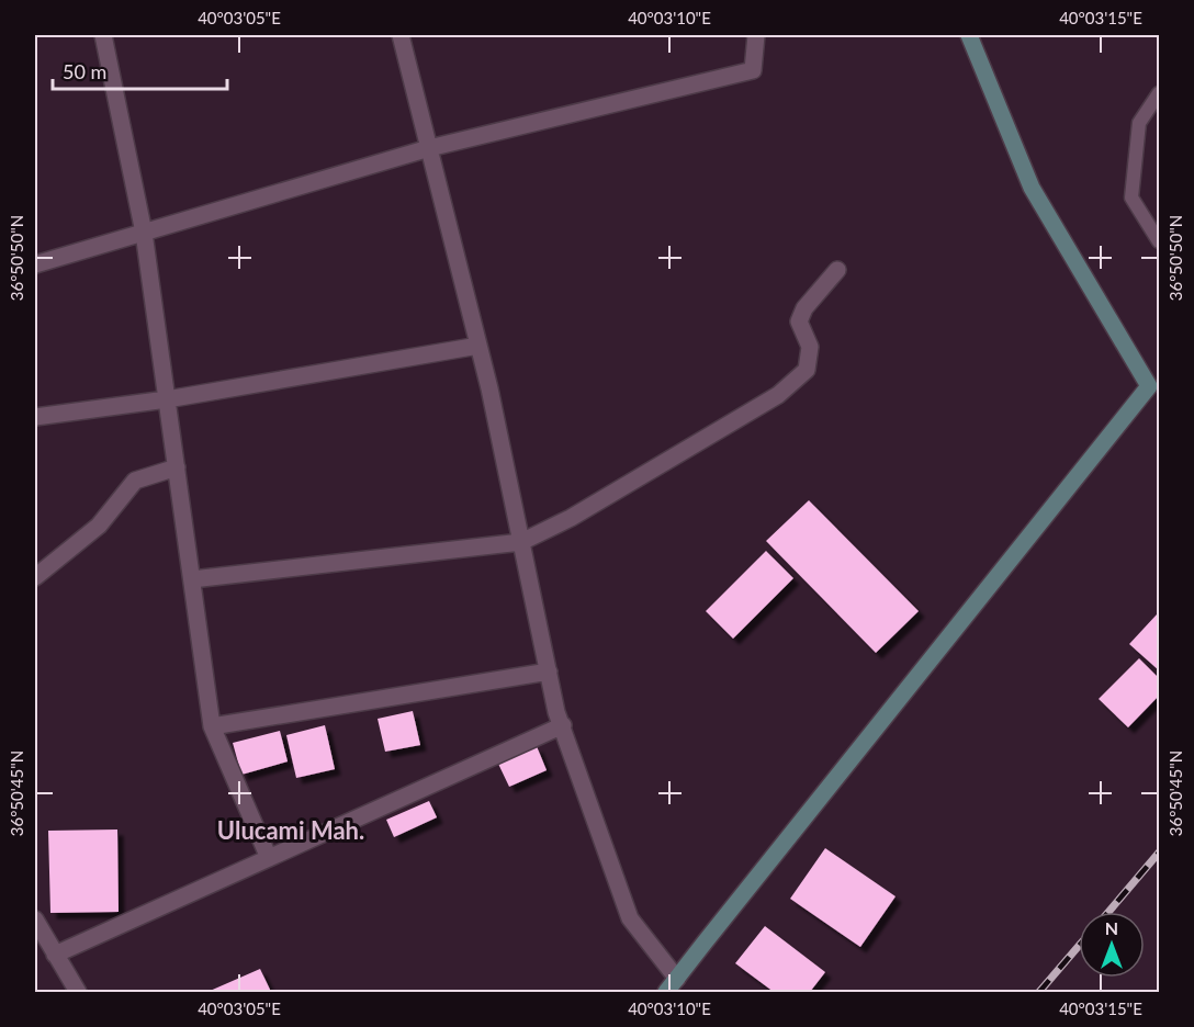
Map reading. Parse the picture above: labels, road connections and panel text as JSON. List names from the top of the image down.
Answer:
{
  "districts": ["Ulucami Mah."],
  "scale_bar": "50 m",
  "north": "top",
  "coordinates": [
    "40°03'05\"E",
    "40°03'10\"E",
    "40°03'15\"E",
    "36°50'50\"N",
    "36°50'45\"N"
  ]
}
